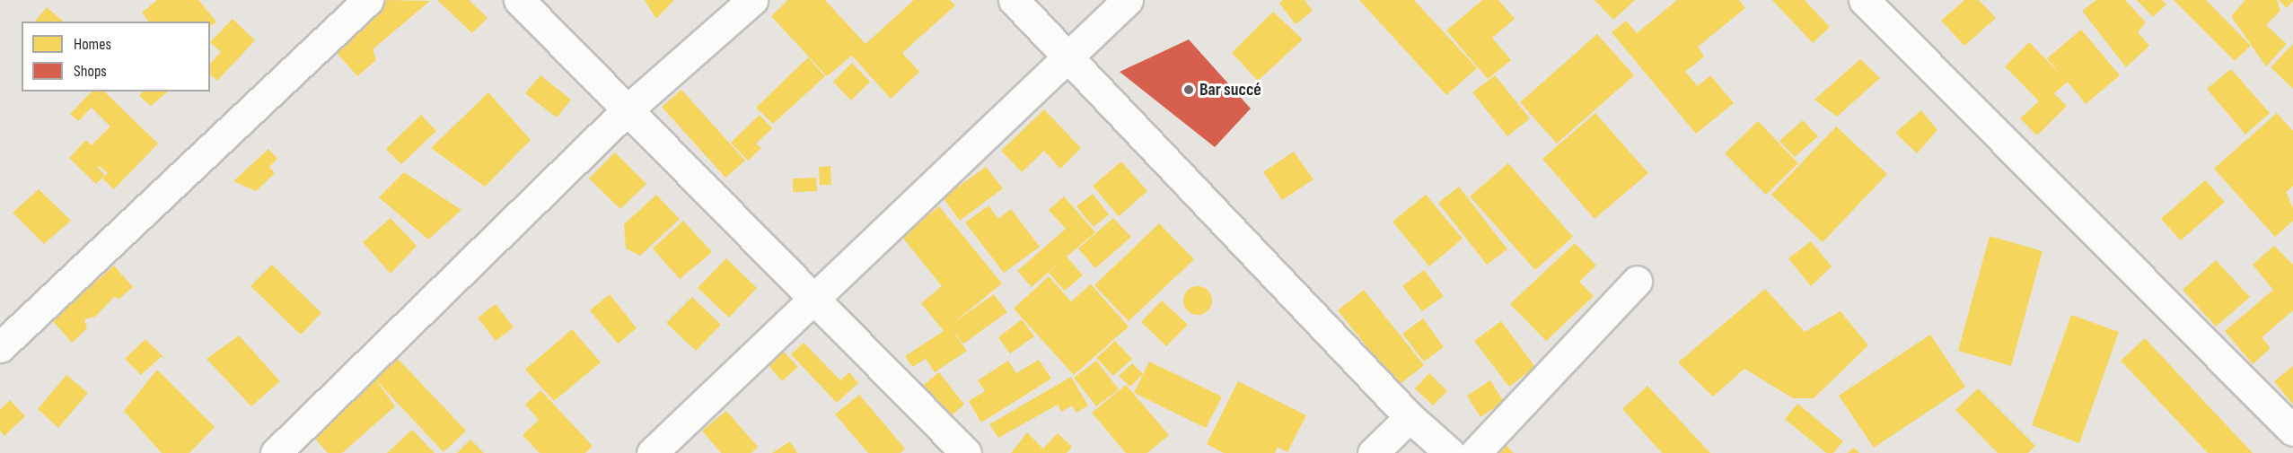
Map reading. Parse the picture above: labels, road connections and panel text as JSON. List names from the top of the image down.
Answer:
{
  "places": ["Bar succé"],
  "legend": ["Homes", "Shops"]
}
